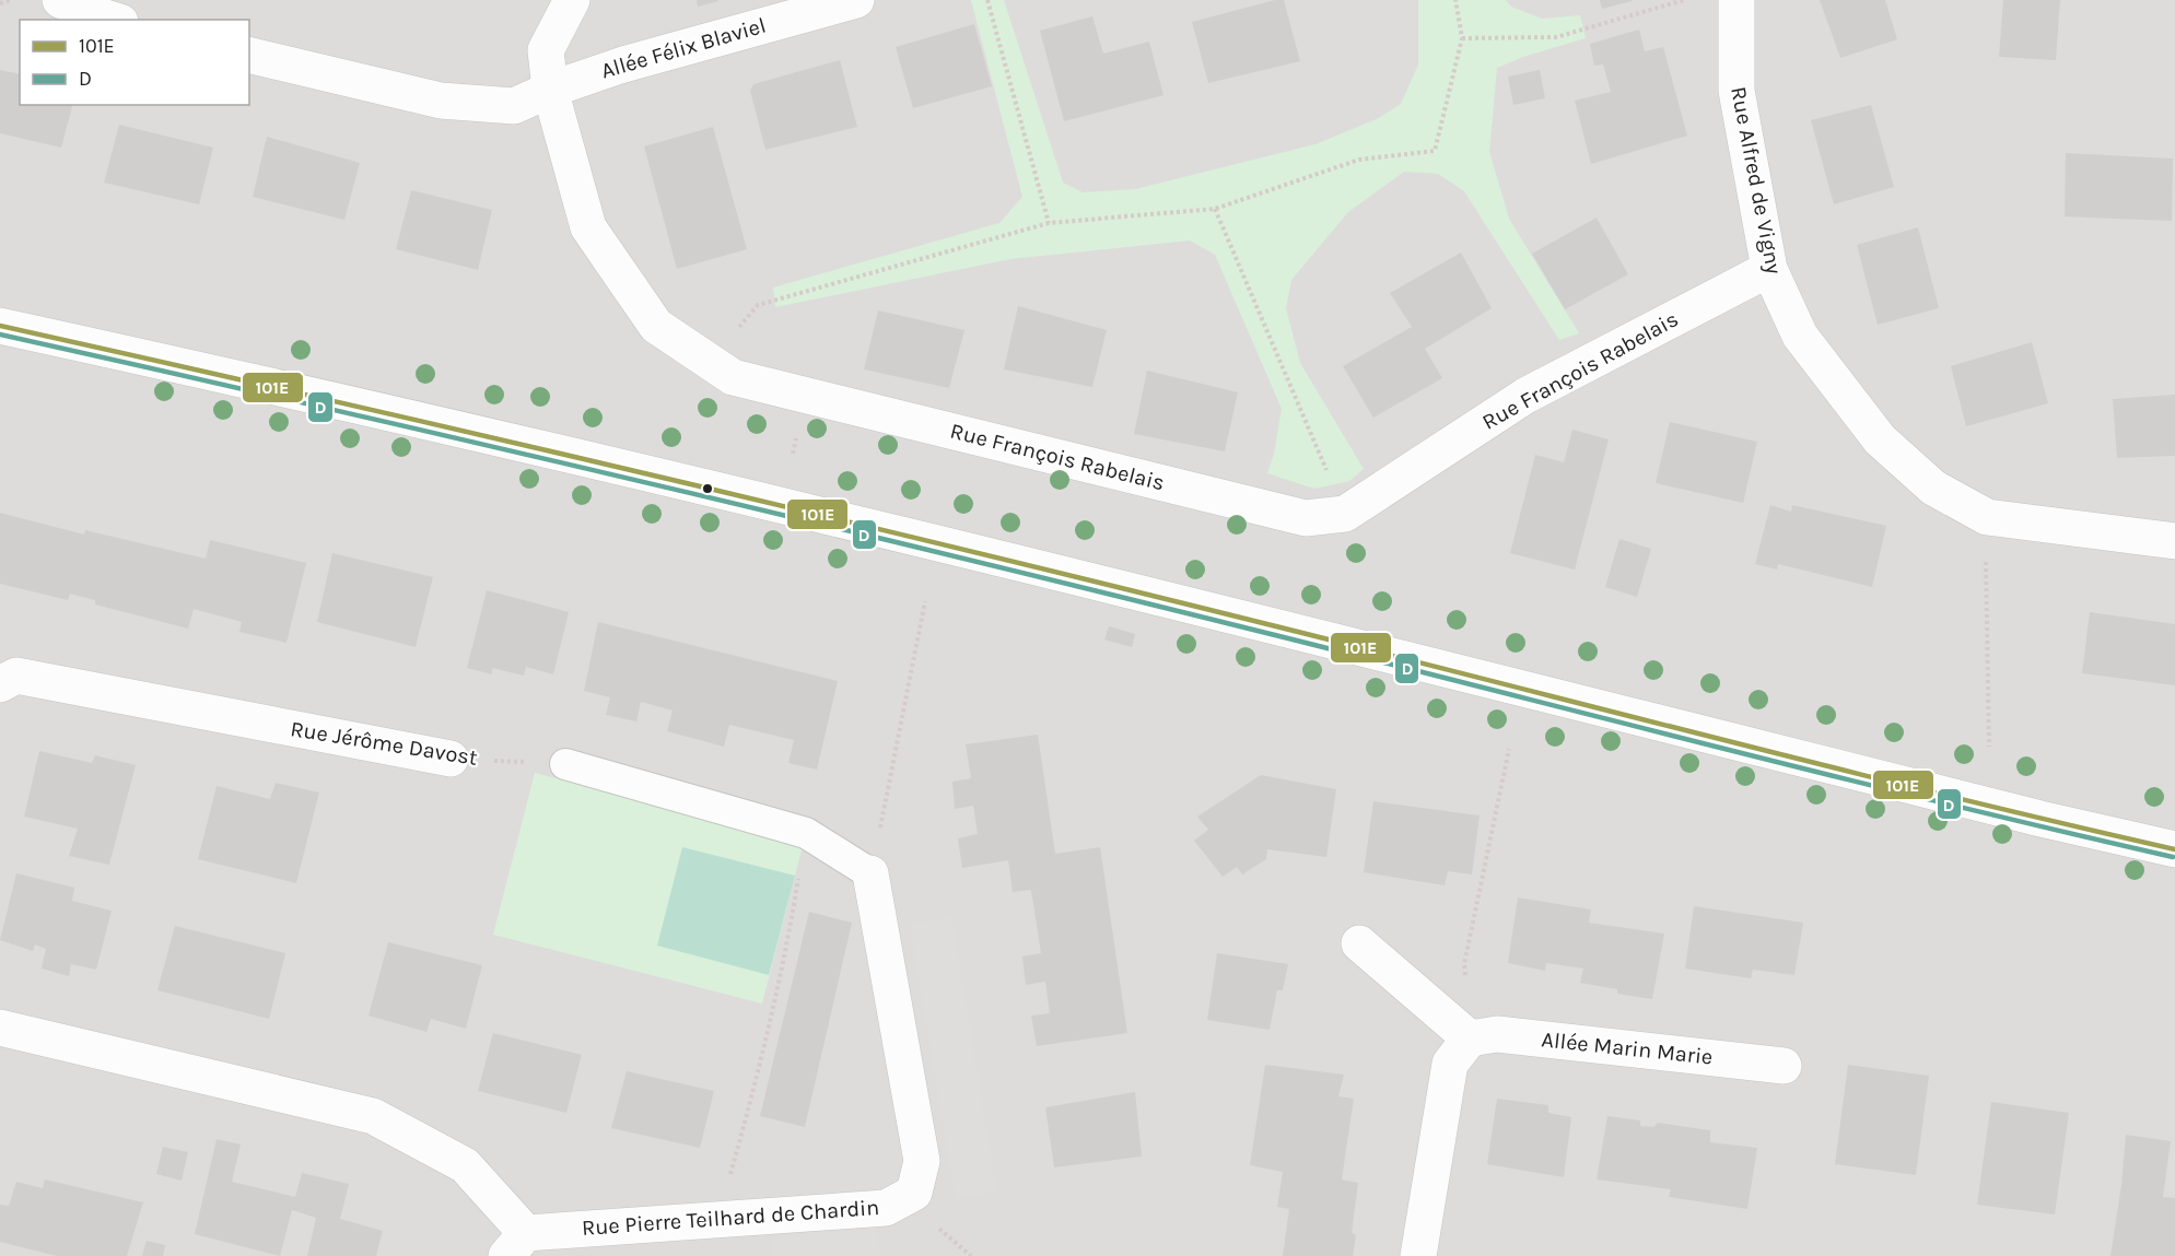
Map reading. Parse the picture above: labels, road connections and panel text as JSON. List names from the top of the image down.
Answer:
{
  "streets": {
    "street": [
      "Allée Félix Blaviel",
      "Rue Alfred de Vigny",
      "Rue François Rabelais",
      "Rue Jérôme Davost",
      "Allée Marin Marie",
      "Rue Pierre Teilhard de Chardin"
    ]
  },
  "crossings": [
    ["Allée Félix Blaviel", "Rue François Rabelais"],
    ["Rue Alfred de Vigny", "Rue François Rabelais"]
  ],
  "lines": ["transit line 101E", "transit line D"],
  "legend": ["101E", "D"]
}
